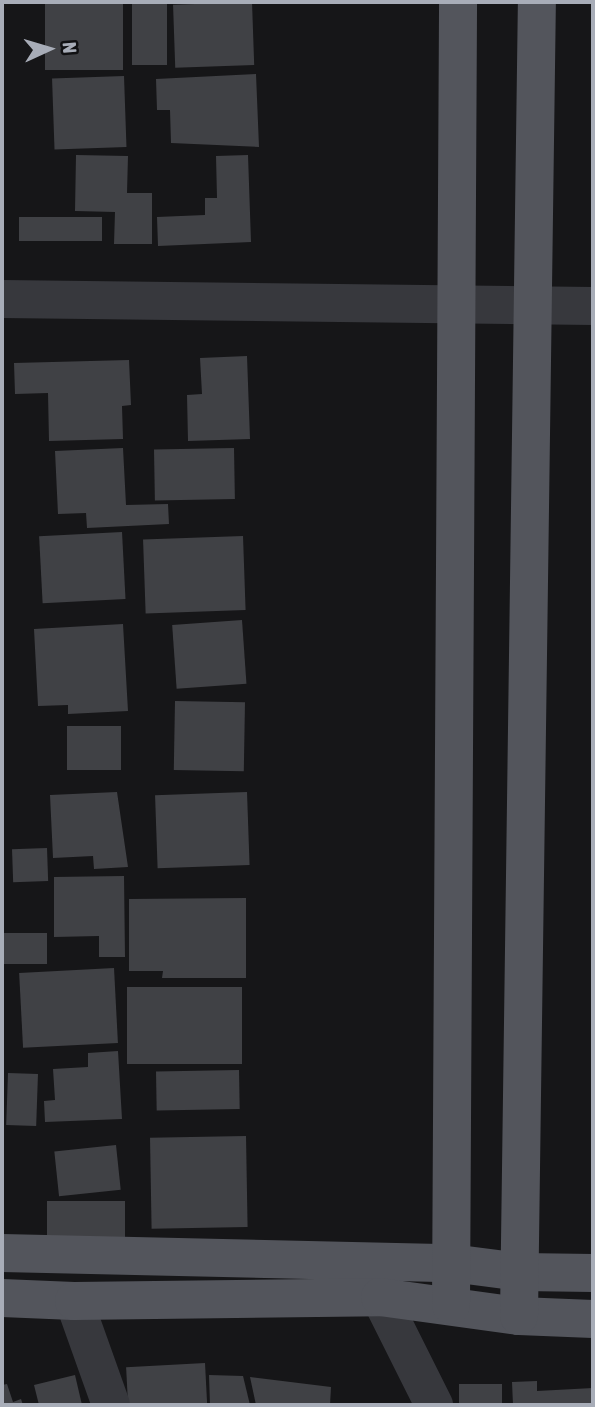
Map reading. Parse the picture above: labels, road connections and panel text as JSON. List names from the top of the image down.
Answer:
{
  "north": "right"
}
